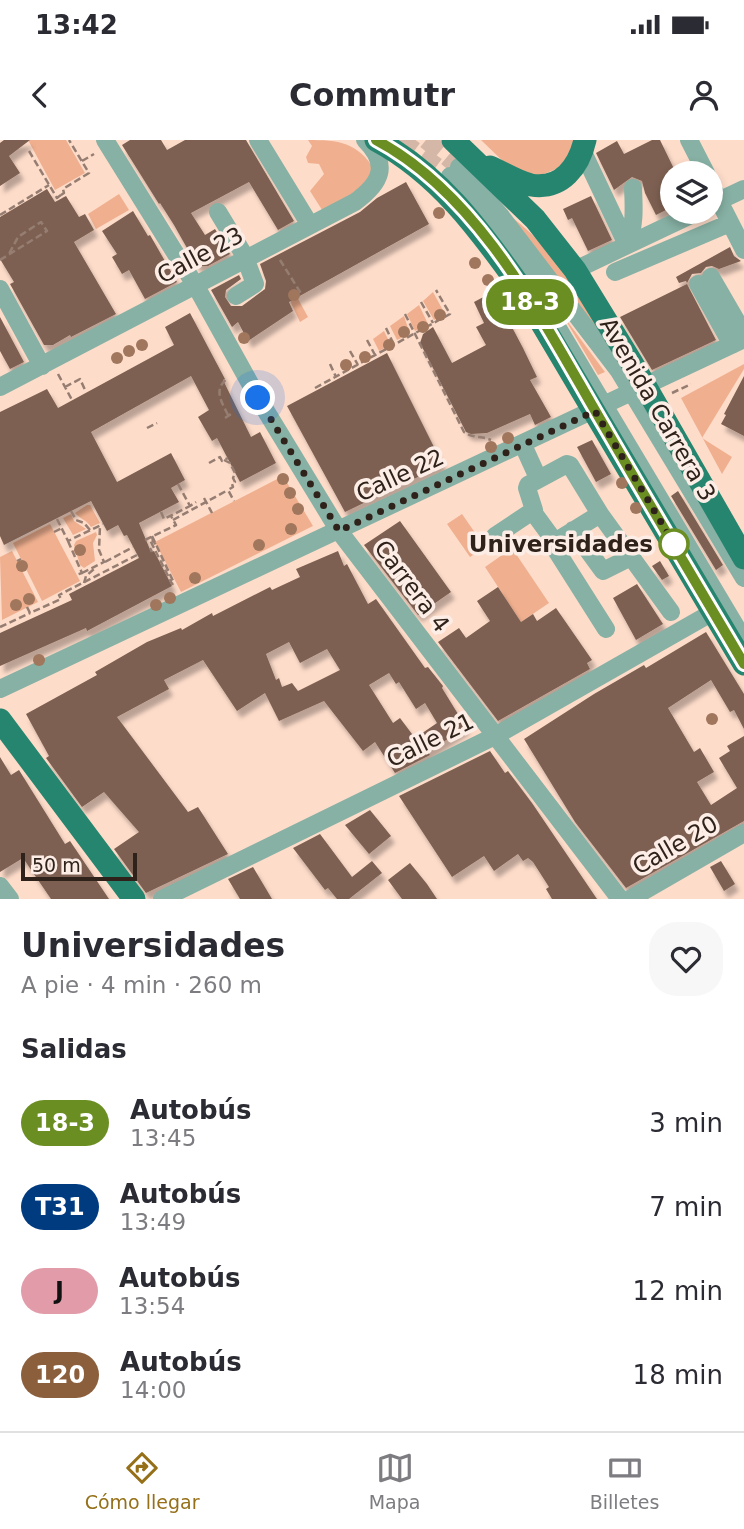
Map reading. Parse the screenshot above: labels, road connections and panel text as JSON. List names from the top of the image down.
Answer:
{
  "streets": {
    "main road": ["Avenida Carrera 3"],
    "street": [
      "Calle 23",
      "Calle 22",
      "Carrera 4",
      "Calle 21",
      "Calle 20"
    ]
  },
  "crossings": [
    ["Calle 23", "Carrera 4"],
    ["Avenida Carrera 3", "Calle 22"],
    ["Calle 22", "Carrera 4"],
    ["Carrera 4", "Calle 21"]
  ],
  "places": ["Universidades"],
  "lines": ["bus line 18-3"],
  "scale_bar": "50 m",
  "page": {
    "status": "13:42",
    "header": "Commutr",
    "on_map": "18-3",
    "scale": "50 m",
    "heading": [
      ["Universidades", "A pie · 4 min · 260 m"],
      "Salidas"
    ],
    "list": [
      {
        "mark": "18-3",
        "name": "Autobús",
        "note": "13:45",
        "value": "3 min"
      },
      {
        "mark": "T31",
        "name": "Autobús",
        "note": "13:49",
        "value": "7 min"
      },
      {
        "mark": "J",
        "name": "Autobús",
        "note": "13:54",
        "value": "12 min"
      },
      {
        "mark": "120",
        "name": "Autobús",
        "note": "14:00",
        "value": "18 min"
      }
    ],
    "tabs": ["Cómo llegar", "Mapa", "Billetes"]
  }
}
